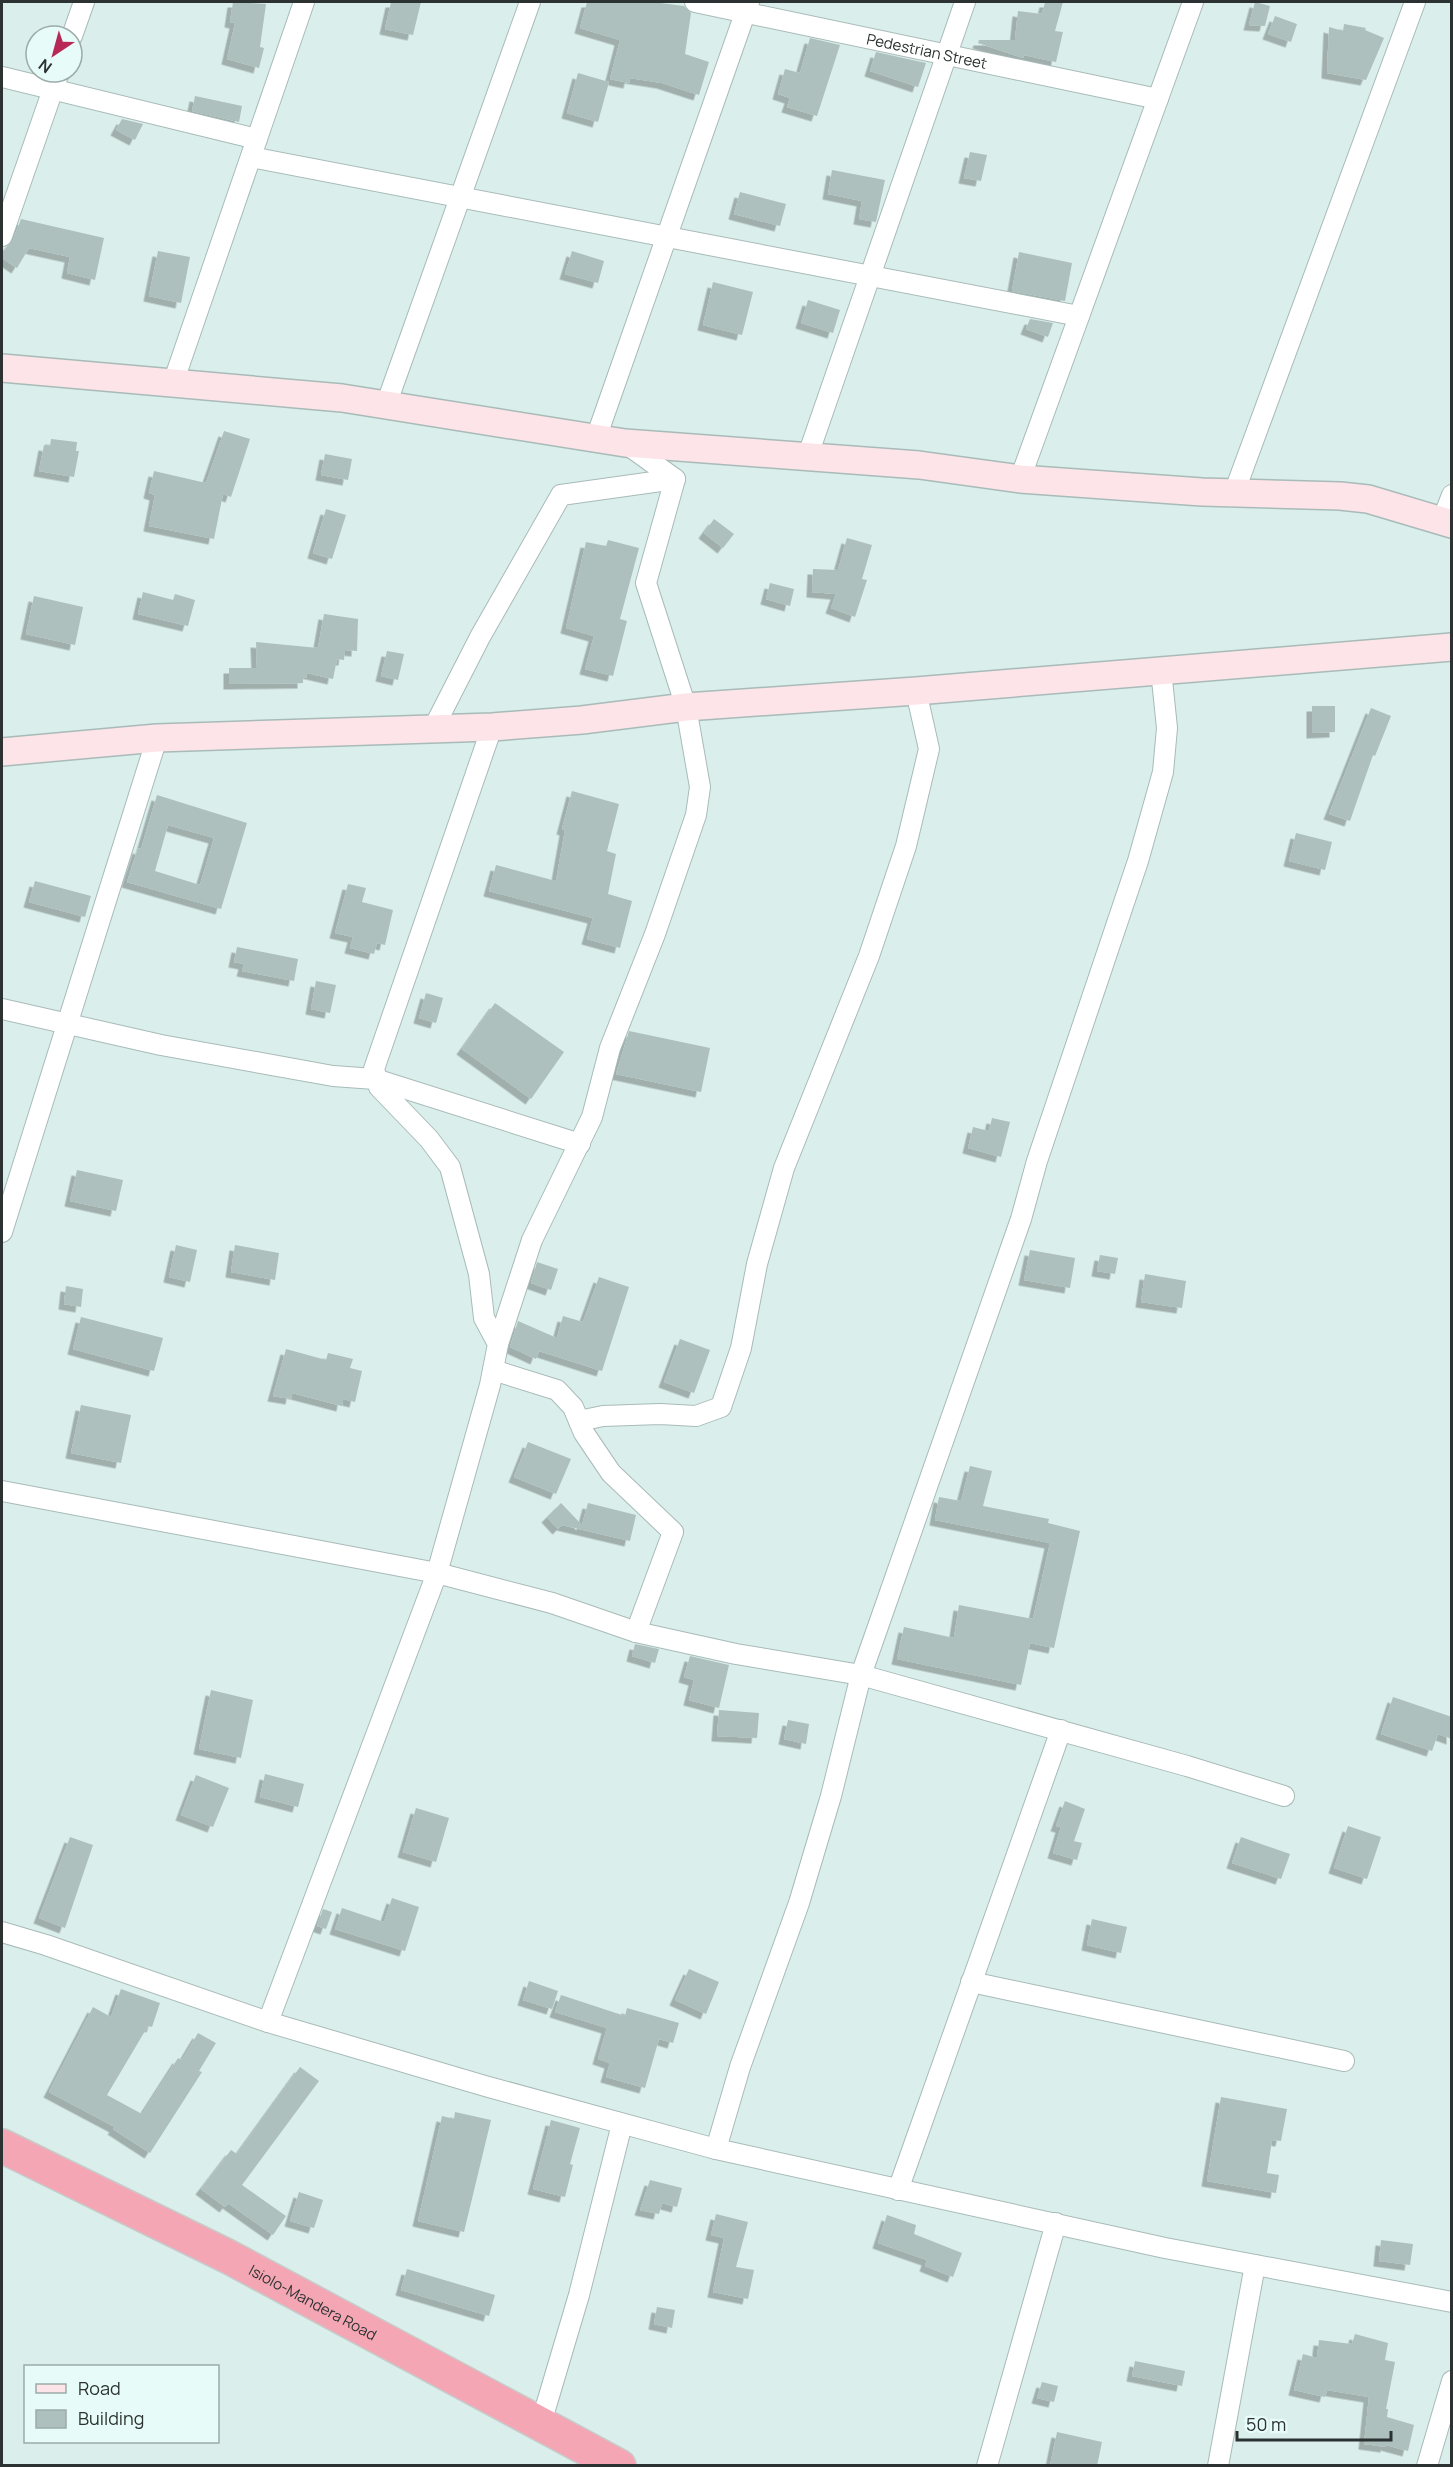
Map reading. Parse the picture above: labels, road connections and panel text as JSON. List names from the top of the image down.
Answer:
{
  "streets": {
    "highway": ["Isiolo-Mandera Road"],
    "street": ["Pedestrian Street"]
  },
  "legend": ["Road", "Building"],
  "scale_bar": "50 m",
  "north": "bottom left"
}
